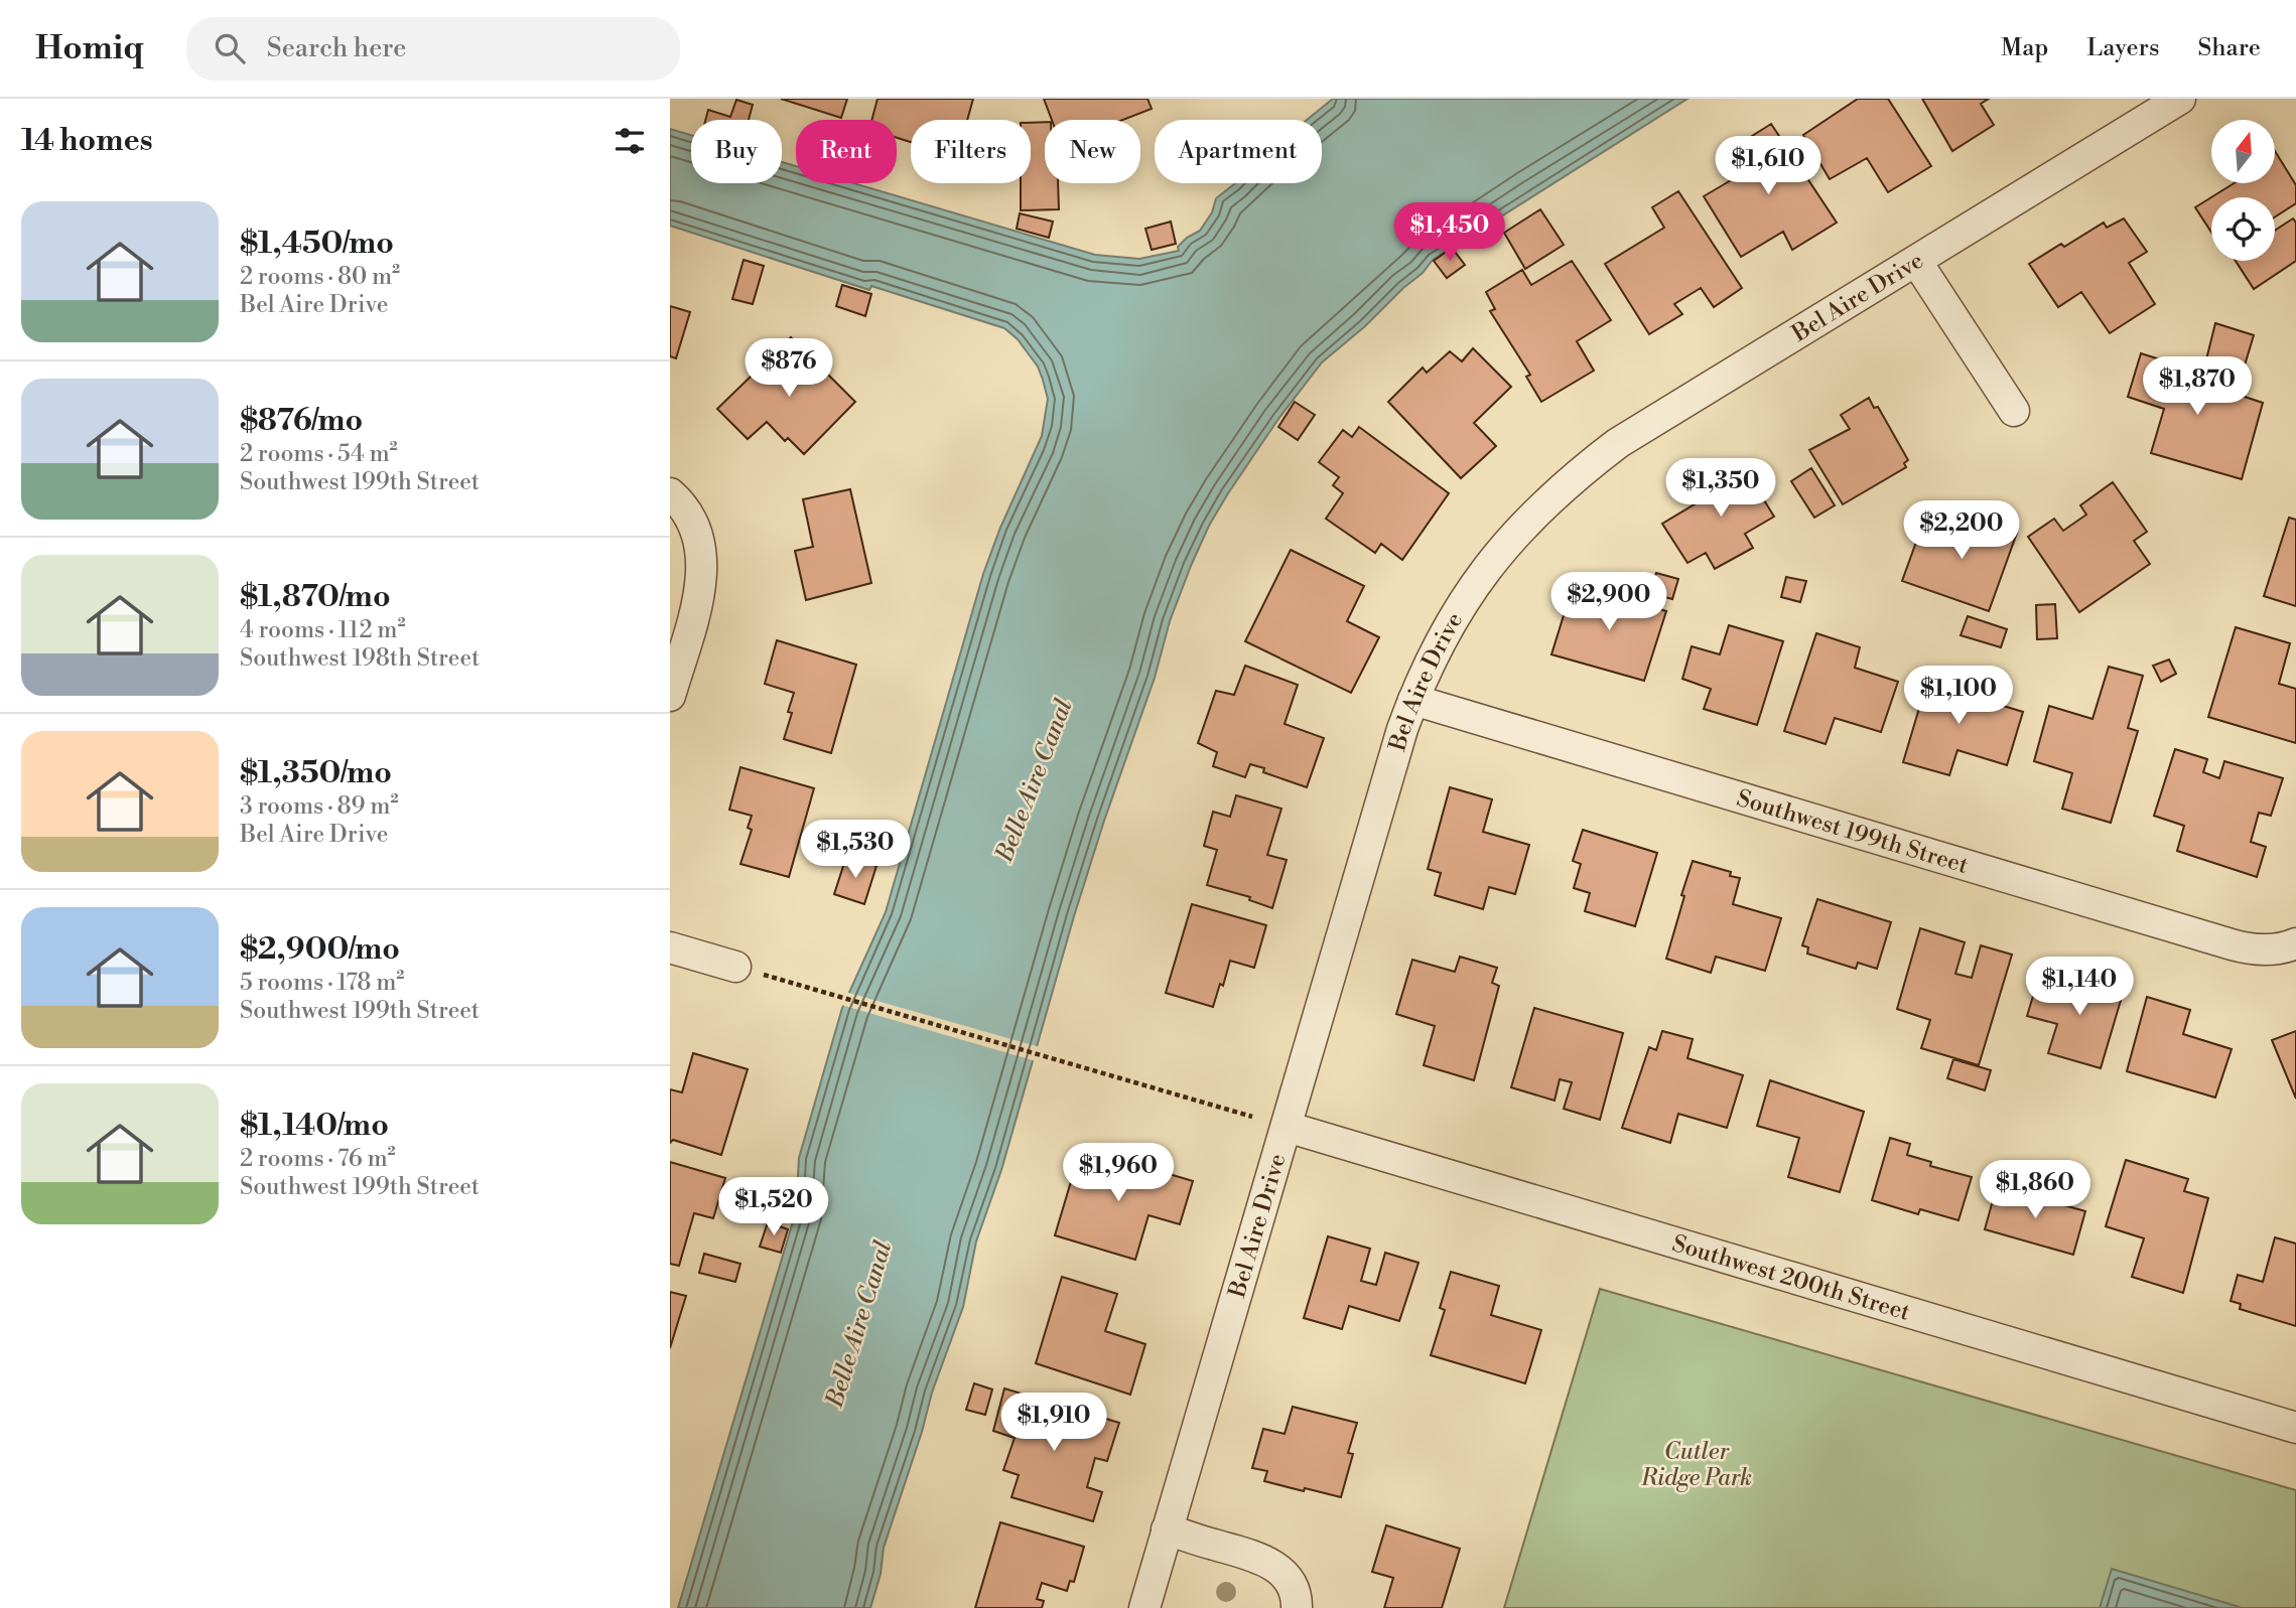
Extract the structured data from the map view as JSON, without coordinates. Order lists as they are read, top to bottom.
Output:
{
  "streets": {
    "street": ["Bel Aire Drive", "Southwest 199th Street", "Southwest 200th Street"]
  },
  "crossings": [
    ["Bel Aire Drive", "Southwest 199th Street"],
    ["Bel Aire Drive", "Southwest 200th Street"]
  ],
  "water": ["Belle Aire Canal"],
  "parks": ["Cutler Ridge Park"],
  "north": "top",
  "page": {
    "header": "Homiq",
    "search": "Search here",
    "nav": ["Map", "Layers", "Share"],
    "heading": "14 homes",
    "chip": [
      "Buy",
      "Rent",
      "Filters",
      "New",
      "Apartment"
    ],
    "price": [
      "$1,610",
      "$1,450",
      "$876",
      "$1,870",
      "$1,350",
      "$2,200",
      "$2,900",
      "$1,100",
      "$1,530",
      "$1,140",
      "$1,960",
      "$1,860",
      "$1,520",
      "$1,910"
    ],
    "list": [
      {
        "name": "$1,450/mo",
        "note": "2 rooms · 80 m² · Bel Aire Drive"
      },
      {
        "name": "$876/mo",
        "note": "2 rooms · 54 m² · Southwest 199th Street"
      },
      {
        "name": "$1,870/mo",
        "note": "4 rooms · 112 m² · Southwest 198th Street"
      },
      {
        "name": "$1,350/mo",
        "note": "3 rooms · 89 m² · Bel Aire Drive"
      },
      {
        "name": "$2,900/mo",
        "note": "5 rooms · 178 m² · Southwest 199th Street"
      },
      {
        "name": "$1,140/mo",
        "note": "2 rooms · 76 m² · Southwest 199th Street"
      }
    ]
  }
}
